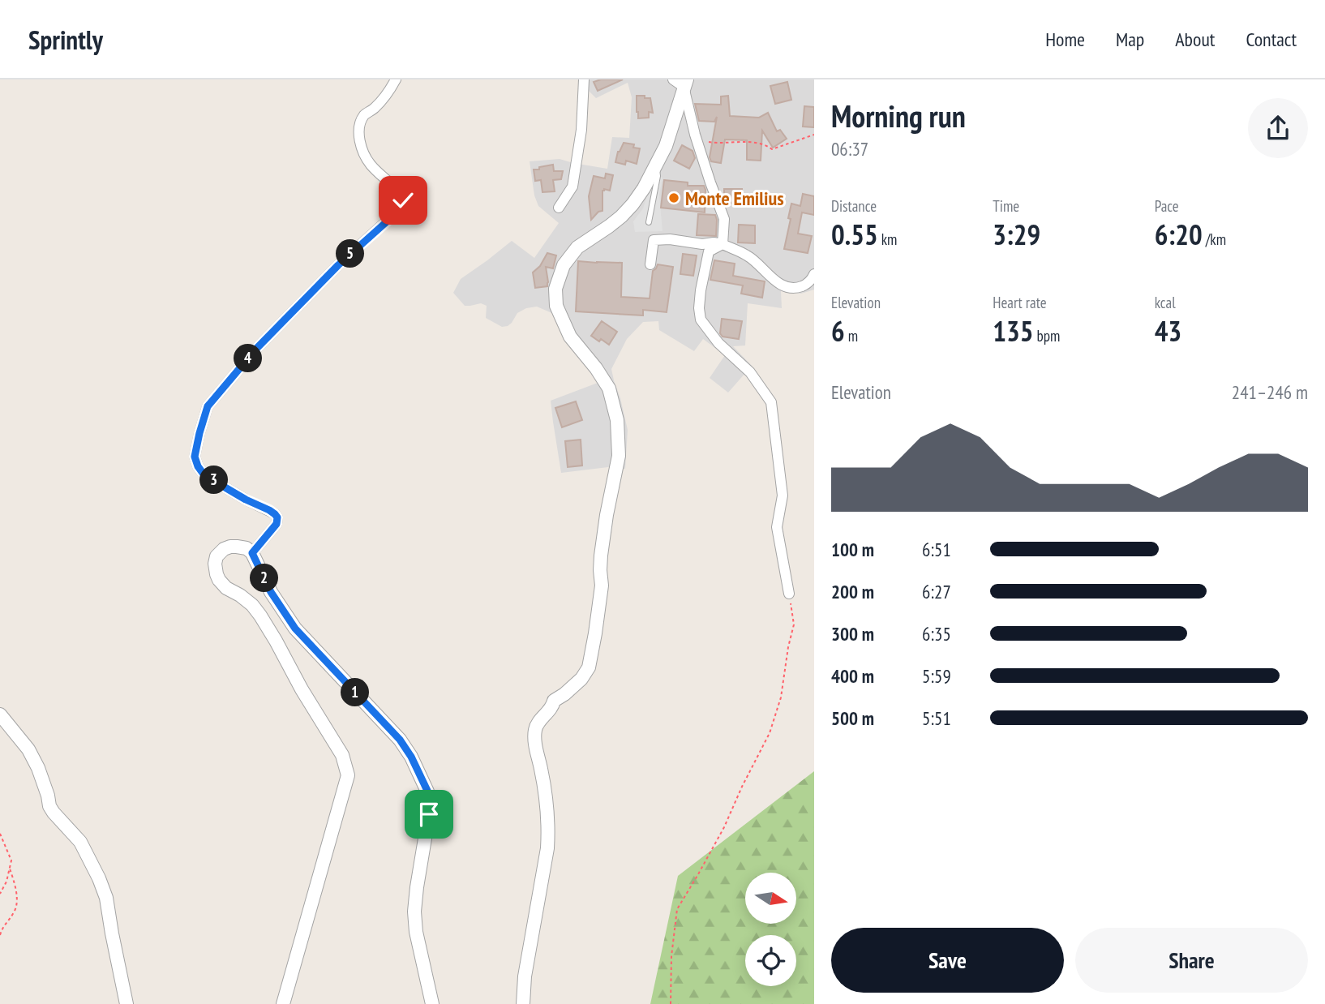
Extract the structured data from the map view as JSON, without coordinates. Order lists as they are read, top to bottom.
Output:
{
  "places": ["Monte Emilius"],
  "north": "right",
  "page": {
    "header": "Sprintly",
    "nav": [
      "Home",
      "Map",
      "About",
      "Contact"
    ],
    "heading": ["Morning run", "06:37"],
    "stats": [
      ["Distance", "0.55 km"],
      ["Time", "3:29"],
      ["Pace", "6:20 /km"],
      ["Elevation", "6 m"],
      ["Heart rate", "135 bpm"],
      ["kcal", "43"]
    ],
    "pins": [
      "5",
      "4",
      "3",
      "2",
      "1"
    ],
    "chart": ["Elevation", "241–246 m"],
    "list": [
      {
        "name": "100 m",
        "note": "6:51"
      },
      {
        "name": "200 m",
        "note": "6:27"
      },
      {
        "name": "300 m",
        "note": "6:35"
      },
      {
        "name": "400 m",
        "note": "5:59"
      },
      {
        "name": "500 m",
        "note": "5:51"
      }
    ],
    "buttons": ["Save", "Share"]
  }
}
